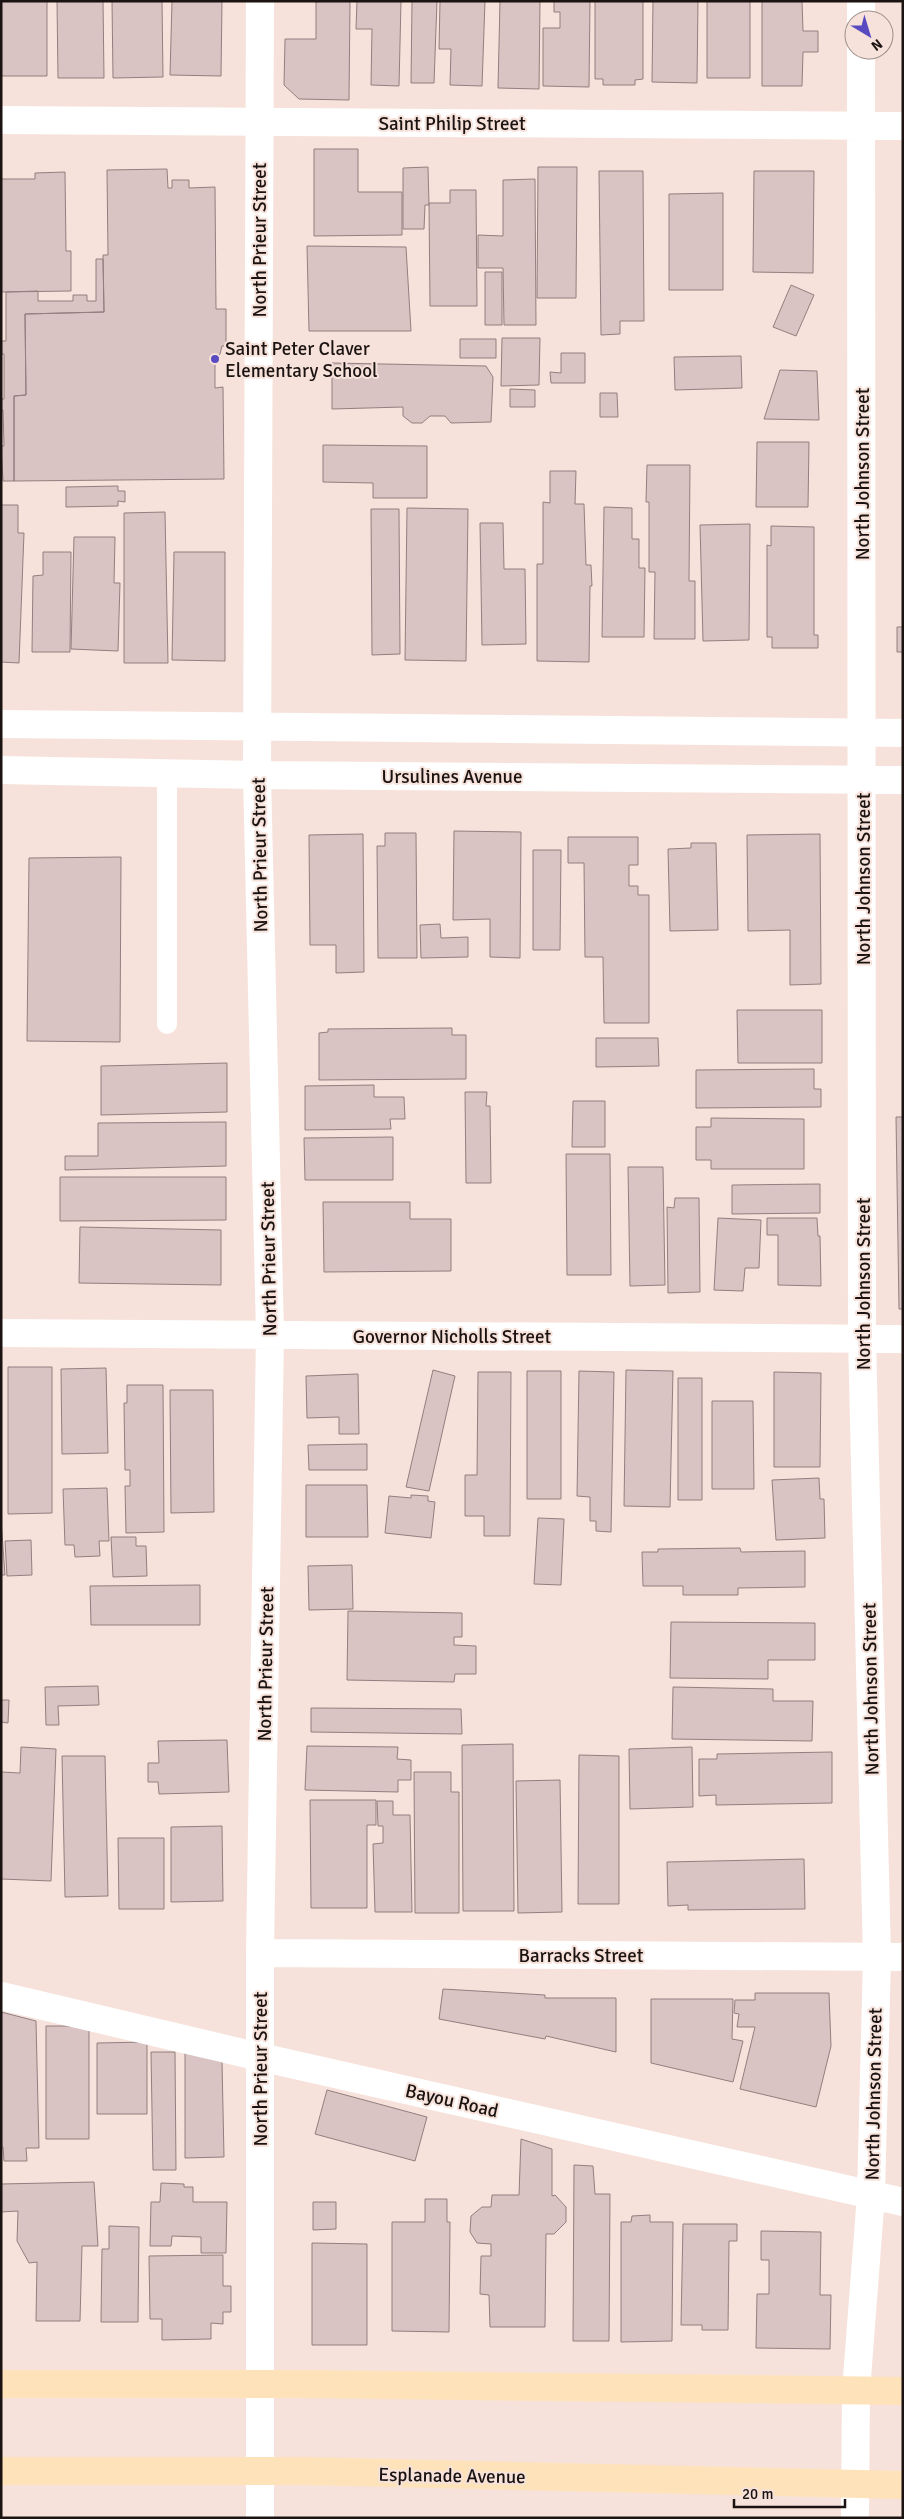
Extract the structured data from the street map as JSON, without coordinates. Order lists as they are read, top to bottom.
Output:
{
  "streets": {
    "street": [
      "Saint Philip Street",
      "North Prieur Street",
      "North Johnson Street",
      "Ursulines Avenue",
      "Governor Nicholls Street",
      "Barracks Street",
      "Bayou Road",
      "Esplanade Avenue"
    ]
  },
  "crossings": [
    ["Saint Philip Street", "North Prieur Street"],
    ["Saint Philip Street", "North Johnson Street"],
    ["North Prieur Street", "Ursulines Avenue"],
    ["North Prieur Street", "Governor Nicholls Street"],
    ["North Prieur Street", "Barracks Street"],
    ["North Prieur Street", "Bayou Road"],
    ["North Prieur Street", "Esplanade Avenue"],
    ["North Johnson Street", "Ursulines Avenue"],
    ["North Johnson Street", "Governor Nicholls Street"],
    ["North Johnson Street", "Barracks Street"],
    ["North Johnson Street", "Bayou Road"],
    ["North Johnson Street", "Esplanade Avenue"]
  ],
  "places": ["Saint Peter Claver Elementary School"],
  "scale_bar": "20 m",
  "north": "bottom right"
}
